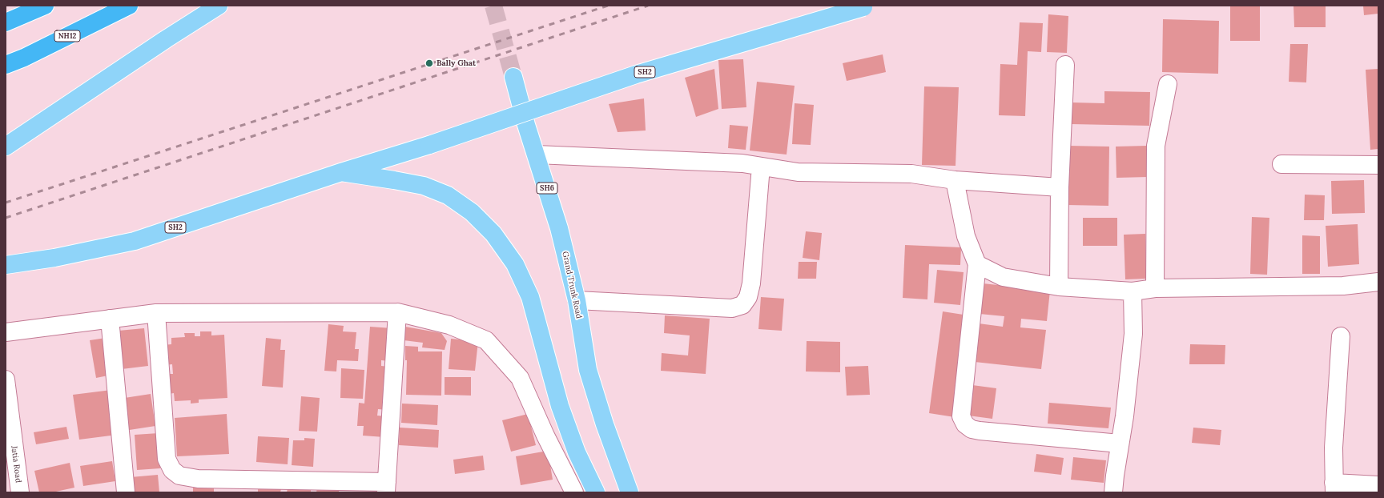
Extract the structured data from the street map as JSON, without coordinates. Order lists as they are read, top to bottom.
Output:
{
  "streets": {
    "highway": ["NH12"],
    "main road": ["SH2", "SH6", "Grand Trunk Road"],
    "street": ["Jatia Road"]
  },
  "places": ["Bally Ghat"]
}
